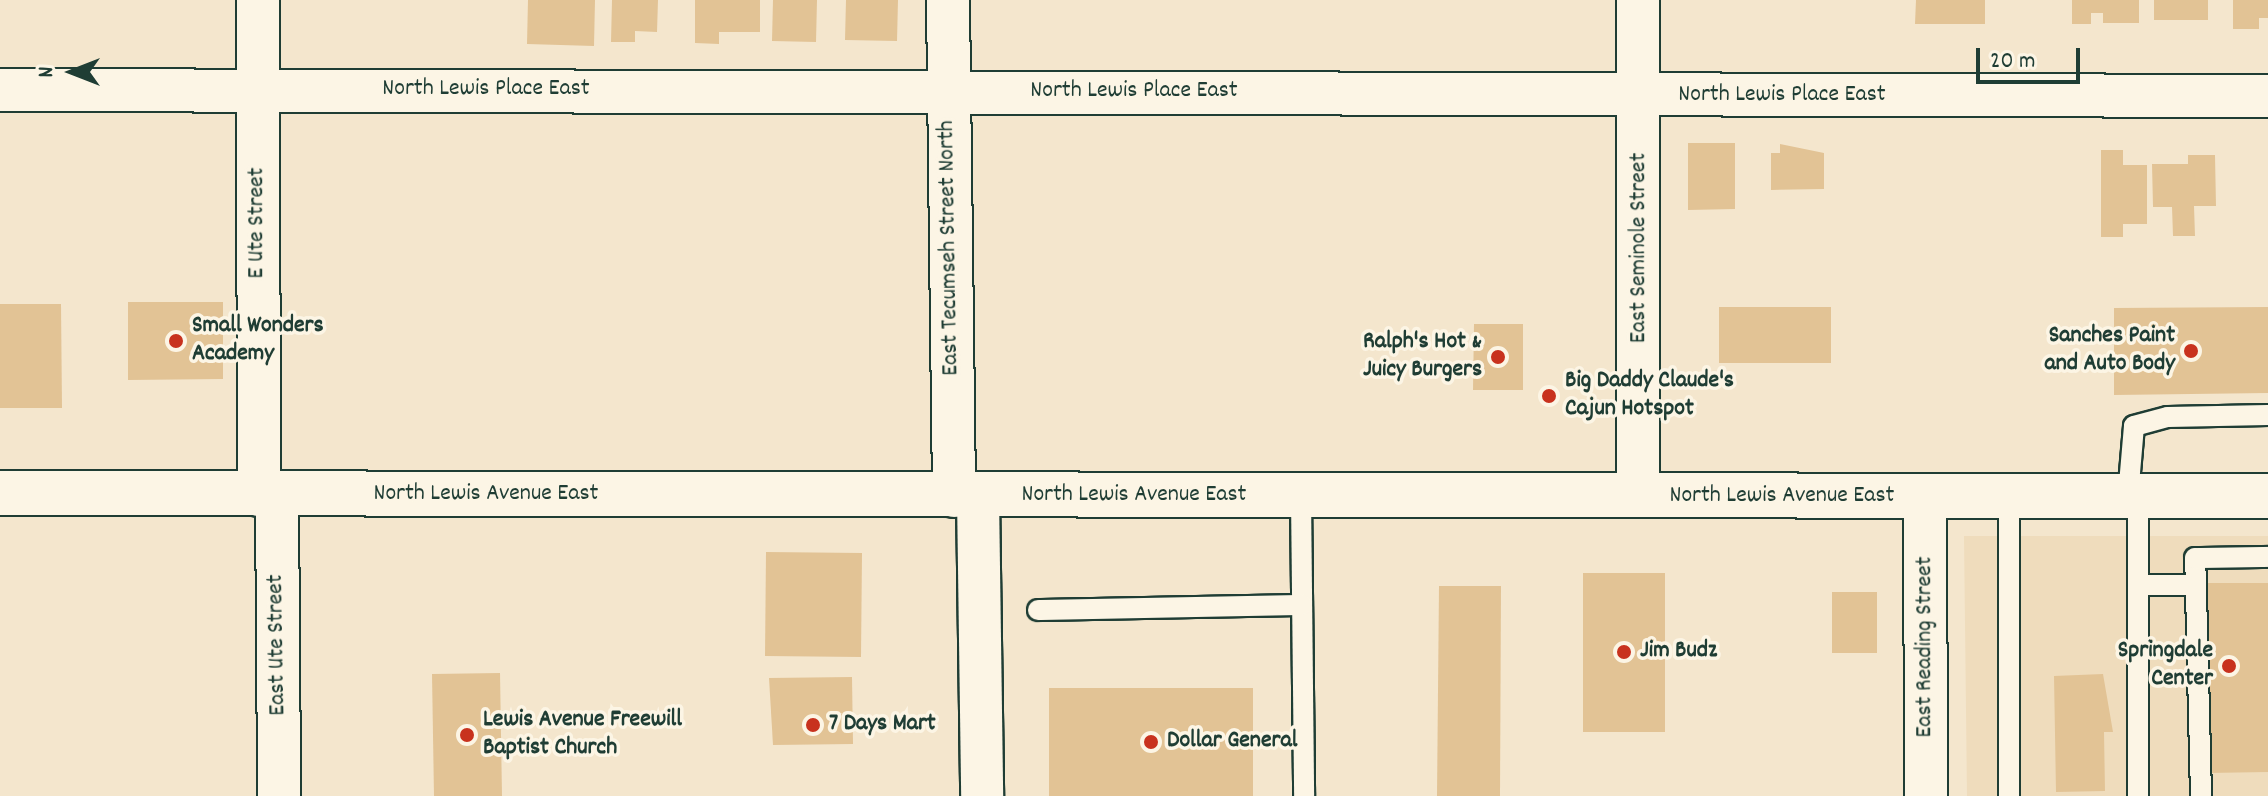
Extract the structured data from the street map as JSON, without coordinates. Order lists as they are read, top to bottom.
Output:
{
  "streets": {
    "main road": ["North Lewis Avenue East"],
    "street": [
      "North Lewis Place East",
      "E Ute Street",
      "East Tecumseh Street North",
      "East Seminole Street",
      "East Ute Street",
      "East Reading Street"
    ]
  },
  "crossings": [
    ["North Lewis Place East", "E Ute Street"],
    ["North Lewis Place East", "East Tecumseh Street North"],
    ["North Lewis Place East", "East Seminole Street"],
    ["E Ute Street", "North Lewis Avenue East"],
    ["E Ute Street", "East Ute Street"],
    ["East Tecumseh Street North", "North Lewis Avenue East"],
    ["East Seminole Street", "North Lewis Avenue East"],
    ["North Lewis Avenue East", "East Ute Street"],
    ["North Lewis Avenue East", "East Reading Street"]
  ],
  "places": [
    "Small Wonders Academy",
    "Sanches Paint and Auto Body",
    "Ralph's Hot & Juicy Burgers",
    "Big Daddy Claude's Cajun Hotspot",
    "Jim Budz",
    "Springdale Center",
    "7 Days Mart",
    "Lewis Avenue Freewill Baptist Church",
    "Dollar General"
  ],
  "scale_bar": "20 m",
  "north": "left"
}
